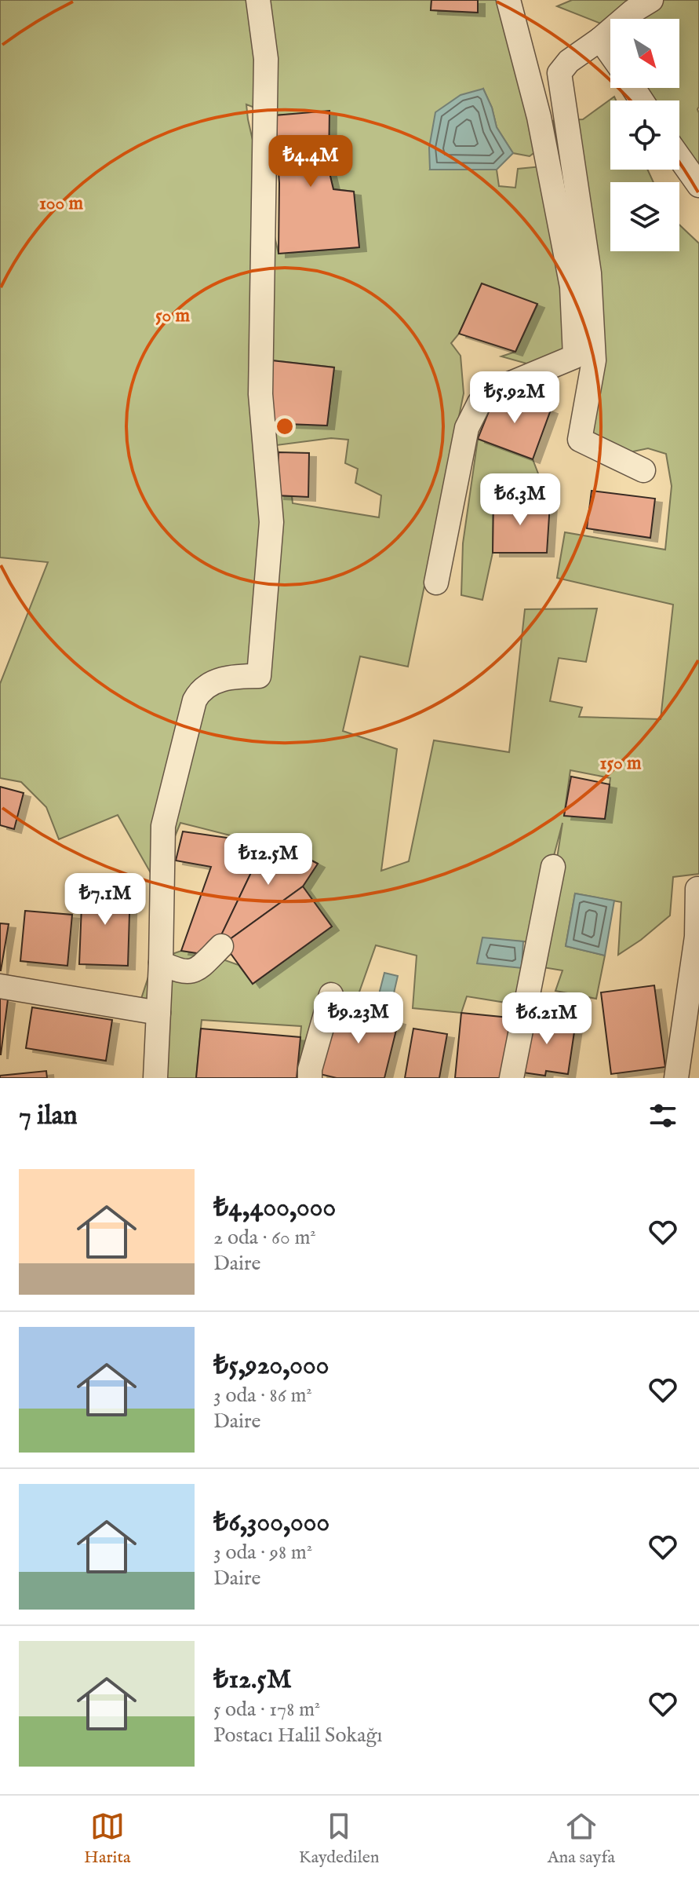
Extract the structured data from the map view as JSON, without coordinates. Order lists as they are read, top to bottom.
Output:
{
  "north": "bottom right",
  "page": {
    "price": [
      "₺4.4M",
      "₺5.92M",
      "₺6.3M",
      "₺12.5M",
      "₺7.1M",
      "₺9.23M",
      "₺6.21M"
    ],
    "heading": "7 ilan",
    "list": [
      {
        "name": "₺4,400,000",
        "note": "2 oda · 60 m² · Daire"
      },
      {
        "name": "₺5,920,000",
        "note": "3 oda · 86 m² · Daire"
      },
      {
        "name": "₺6,300,000",
        "note": "3 oda · 98 m² · Daire"
      },
      {
        "name": "₺12.5M",
        "note": "5 oda · 178 m² · Postacı Halil Sokağı"
      }
    ],
    "tabs": ["Harita", "Kaydedilen", "Ana sayfa"]
  },
  "rings": ["100 m", "50 m", "150 m"]
}
